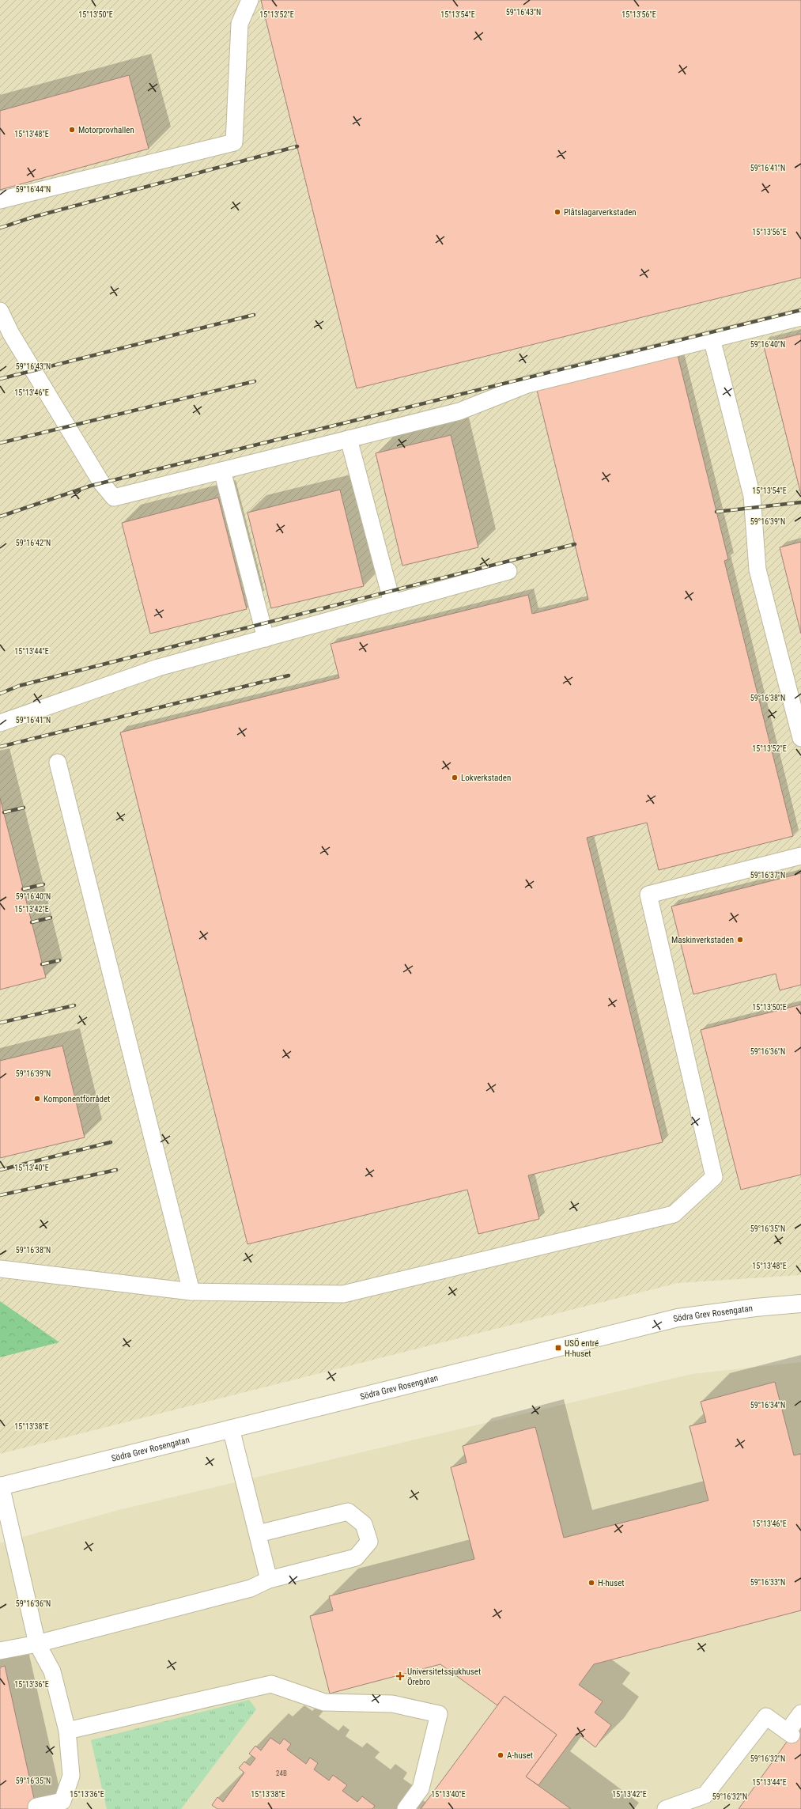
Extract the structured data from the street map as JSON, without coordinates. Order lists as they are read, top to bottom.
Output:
{
  "streets": {
    "street": ["Södra Grev Rosengatan"]
  },
  "places": {
    "other": [
      "Motorprovhallen",
      "Plåtslagarverkstaden",
      "Lokverkstaden",
      "Maskinverkstaden",
      "Komponentförrådet",
      "H-huset",
      "A-huset"
    ],
    "transit": ["USÖ entré H-huset"],
    "health": ["Universitetssjukhuset Örebro"]
  },
  "house_numbers": ["24B"],
  "coordinates": [
    "59°16'43\"N",
    "15°13'52\"E",
    "15°13'56\"E",
    "15°13'50\"E",
    "15°13'54\"E",
    "15°13'48\"E",
    "59°16'41\"N",
    "59°16'44\"N",
    "59°16'40\"N",
    "15°13'46\"E",
    "59°16'39\"N",
    "59°16'42\"N",
    "15°13'44\"E",
    "59°16'38\"N",
    "59°16'37\"N",
    "15°13'42\"E",
    "59°16'36\"N",
    "15°13'40\"E",
    "59°16'35\"N",
    "59°16'34\"N",
    "15°13'38\"E",
    "59°16'33\"N",
    "15°13'36\"E",
    "59°16'32\"N"
  ]
}
